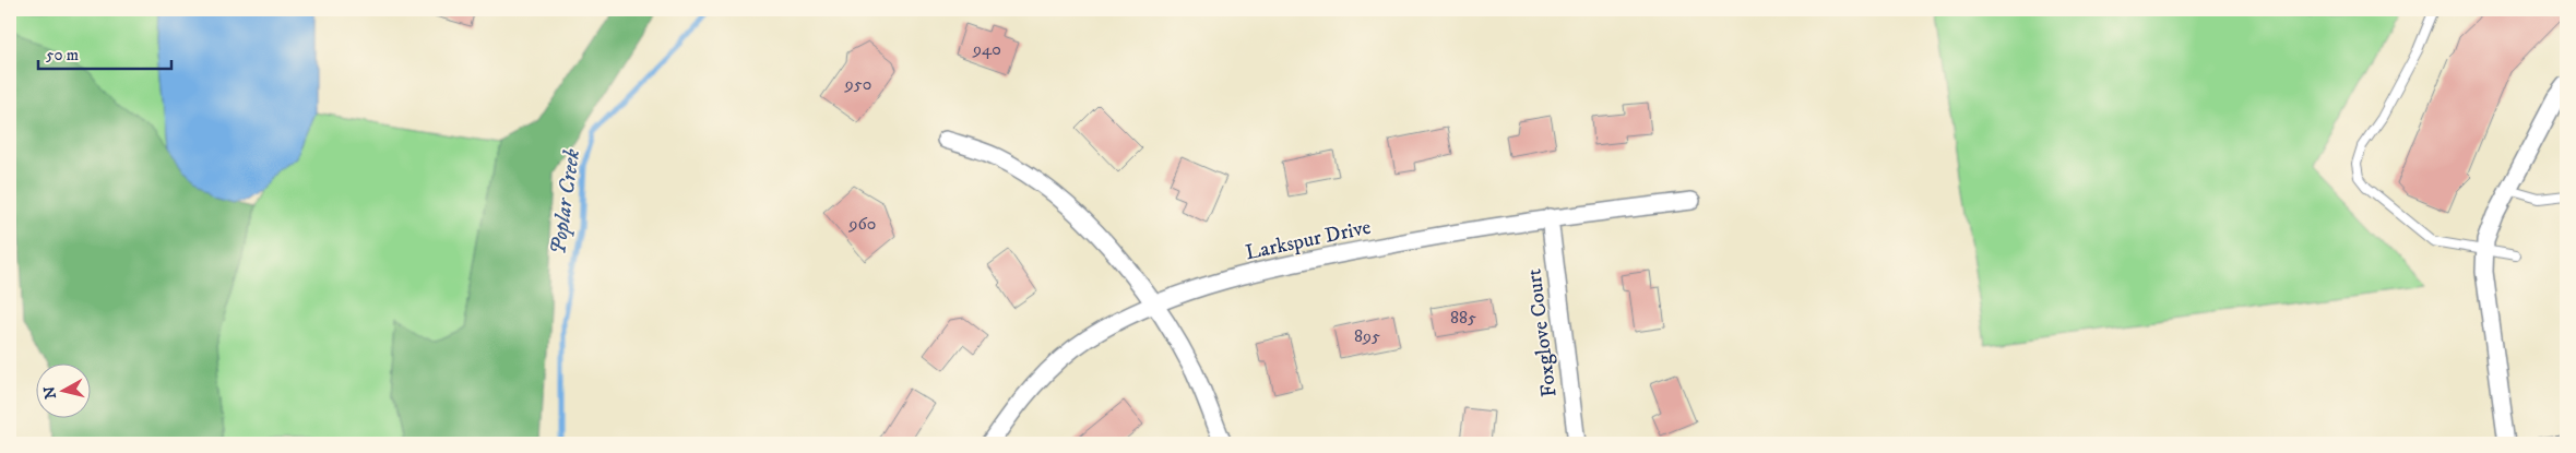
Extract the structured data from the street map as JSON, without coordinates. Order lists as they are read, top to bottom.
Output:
{
  "streets": {
    "street": ["Larkspur Drive", "Foxglove Court"]
  },
  "crossings": [
    ["Larkspur Drive", "Foxglove Court"]
  ],
  "water": ["Poplar Creek"],
  "house_numbers": [
    "940",
    "950",
    "960",
    "885",
    "895"
  ],
  "scale_bar": "50 m",
  "north": "left"
}
